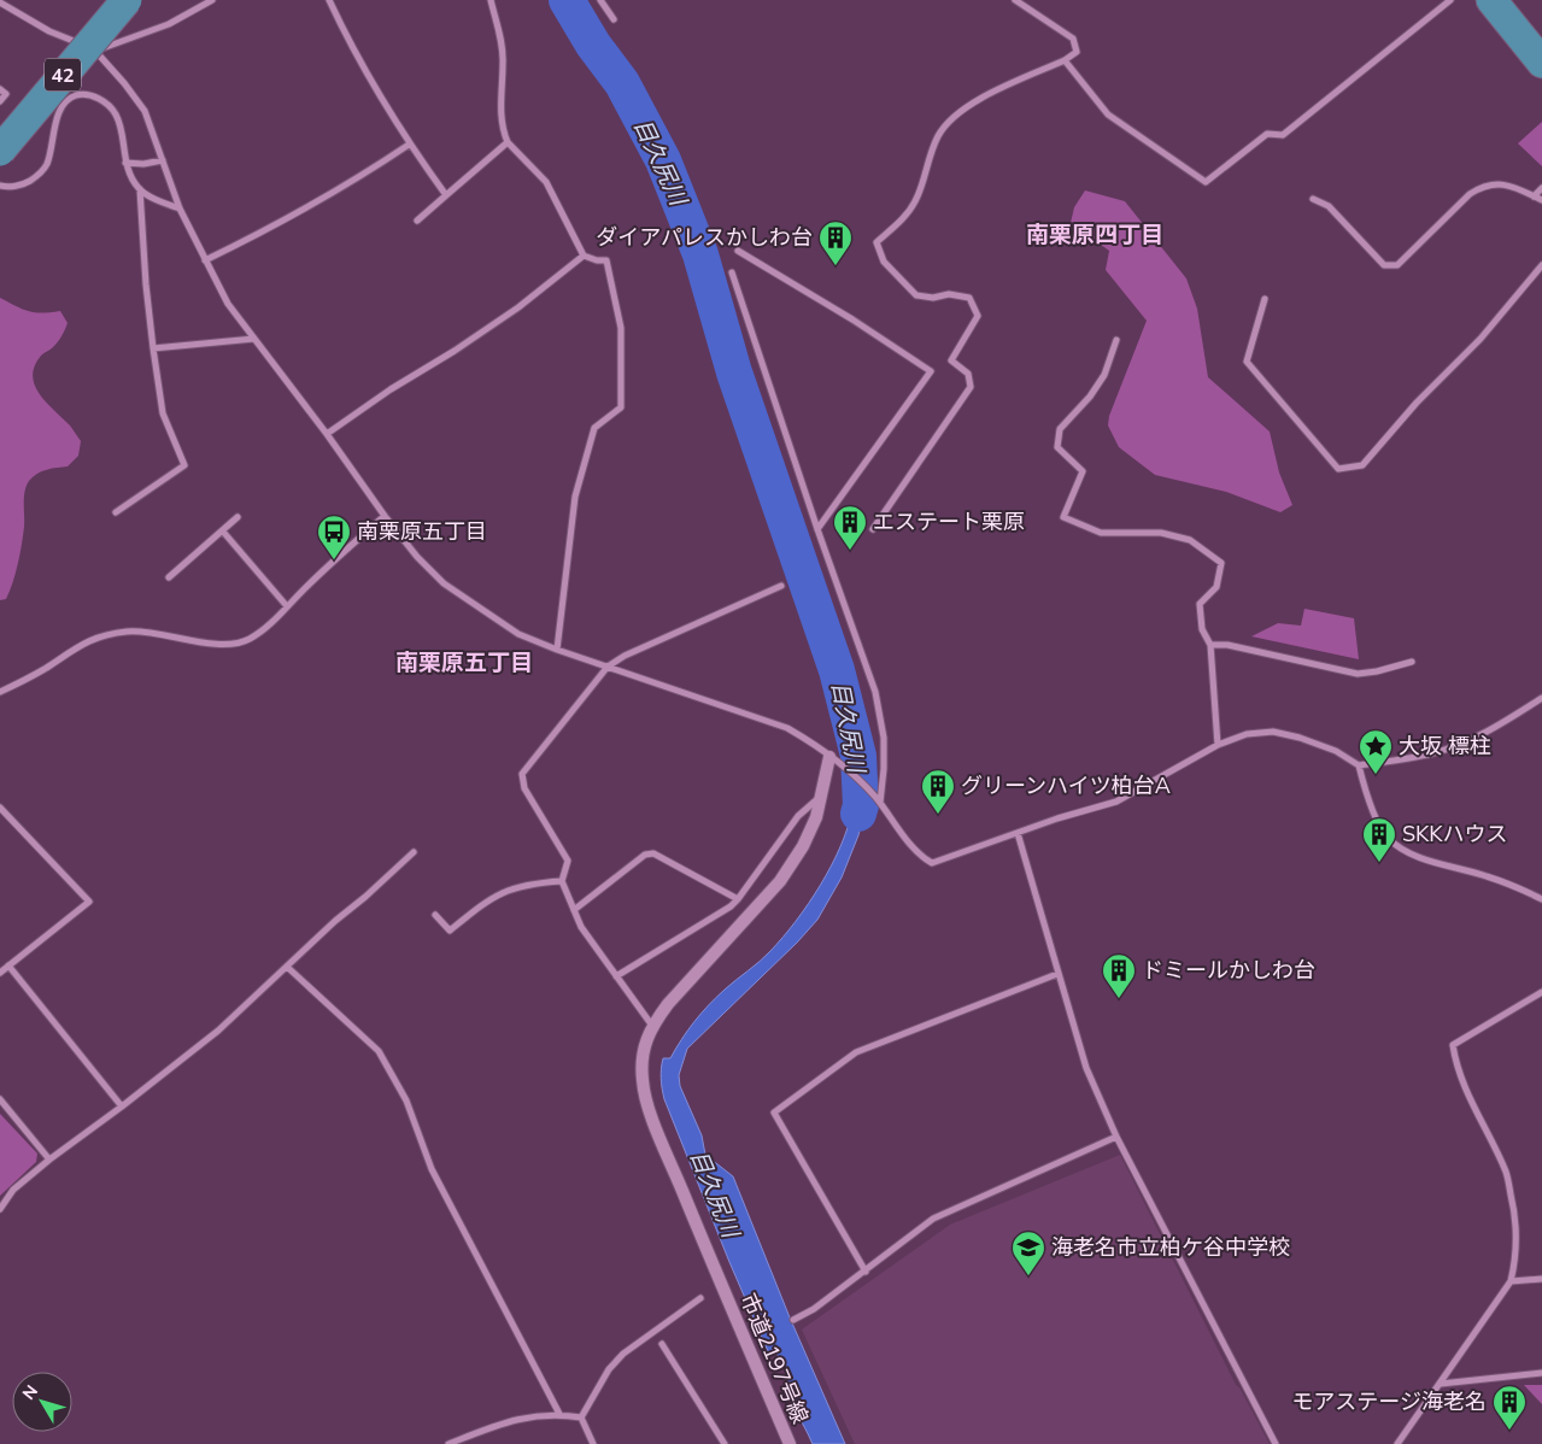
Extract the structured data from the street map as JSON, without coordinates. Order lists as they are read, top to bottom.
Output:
{
  "streets": {
    "main road": ["42"],
    "street": ["市道2197号線"]
  },
  "districts": ["南栗原四丁目", "南栗原五丁目"],
  "water": ["目久尻川"],
  "places": {
    "building": [
      "ダイアパレスかしわ台",
      "エステート栗原",
      "グリーンハイツ柏台A",
      "SKKハウス",
      "ドミールかしわ台",
      "モアステージ海老名"
    ],
    "bus stop": ["南栗原五丁目"],
    "place": ["大坂 標柱"],
    "school or university": ["海老名市立柏ケ谷中学校"]
  },
  "north": "top left"
}
